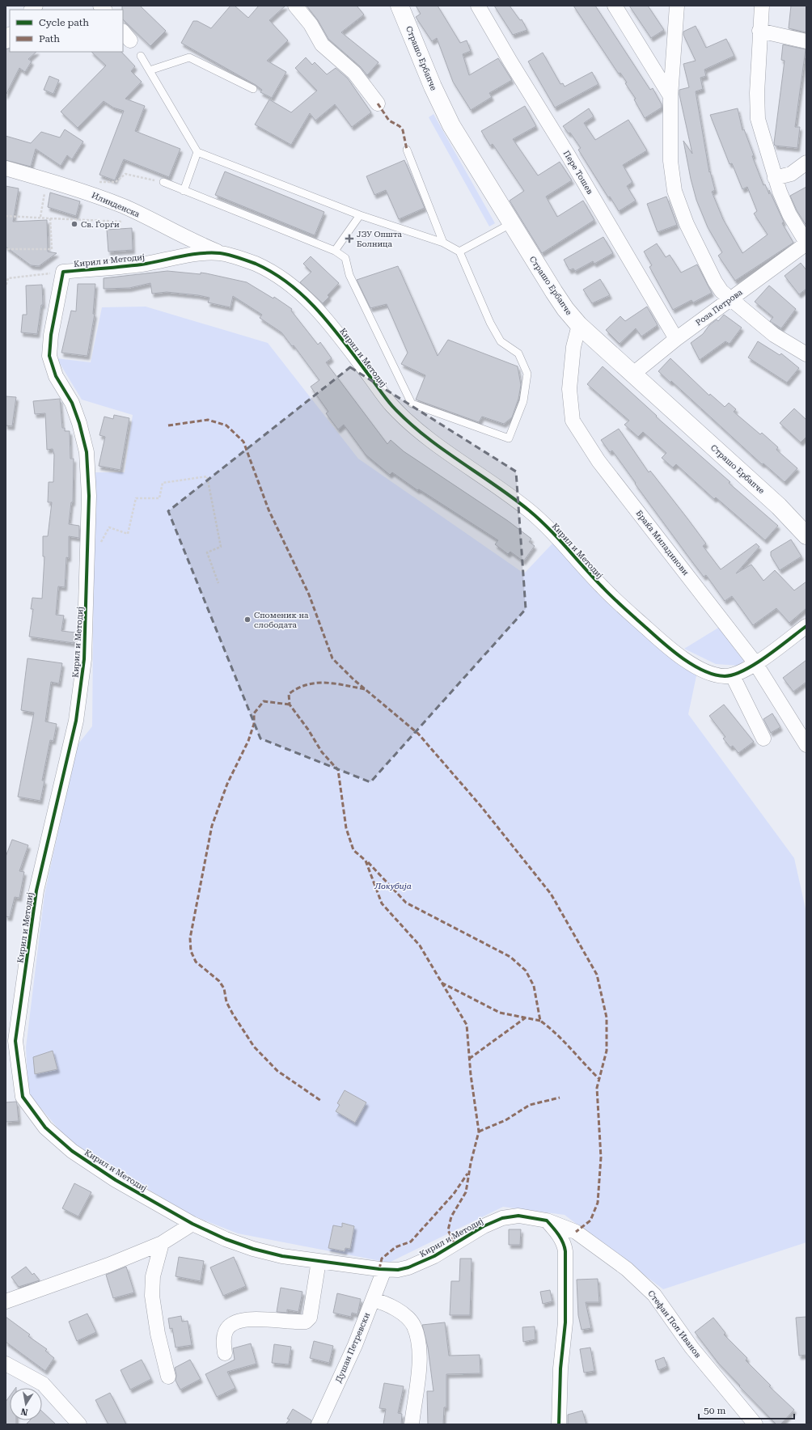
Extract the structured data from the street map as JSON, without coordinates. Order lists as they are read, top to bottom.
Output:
{
  "streets": {
    "main road": ["Страшо Ербапче"],
    "street": [
      "Пере Тошев",
      "Илинденска",
      "Кирил и Методиј",
      "Роза Петрова",
      "Браќа Миладинови",
      "Стефан Поп Иванов",
      "Душан Петревски"
    ]
  },
  "crossings": [
    ["Страшо Ербапче", "Роза Петрова"],
    ["Страшо Ербапче", "Браќа Миладинови"],
    ["Пере Тошев", "Роза Петрова"],
    ["Илинденска", "Кирил и Методиј"],
    ["Кирил и Методиј", "Стефан Поп Иванов"],
    ["Кирил и Методиј", "Душан Петревски"]
  ],
  "parks": ["Локубија"],
  "places": {
    "other": ["Св. Ѓорѓи", "Споменик на слободата"],
    "health": ["ЈЗУ Општа Болница"]
  },
  "legend": ["Cycle path", "Path"],
  "scale_bar": "50 m",
  "north": "bottom"
}
